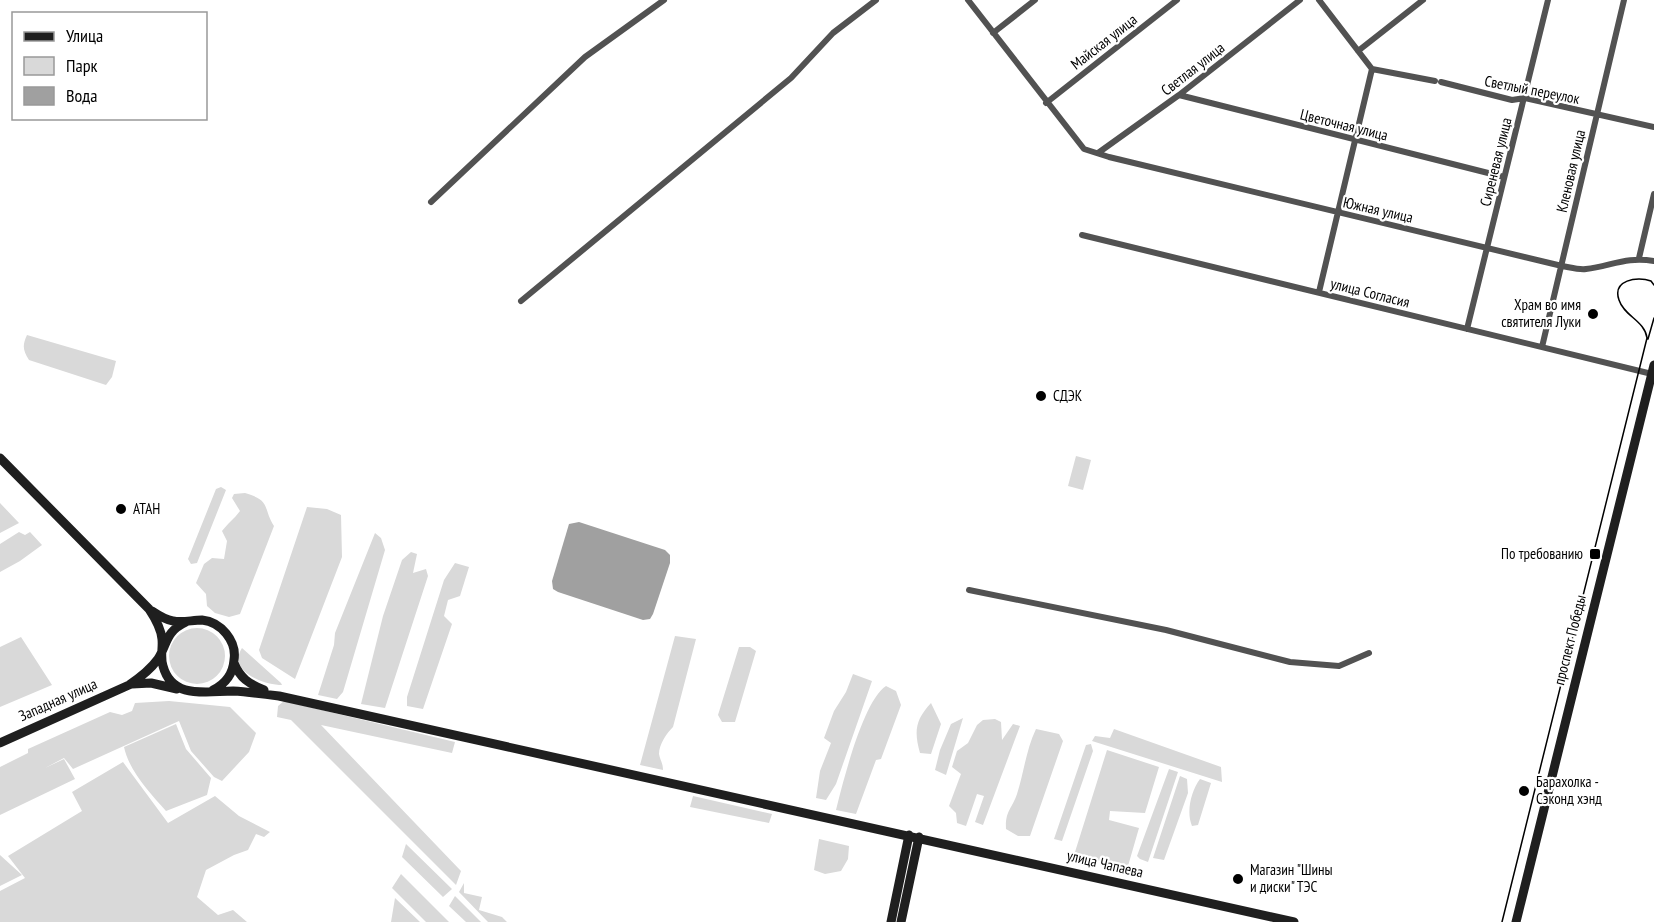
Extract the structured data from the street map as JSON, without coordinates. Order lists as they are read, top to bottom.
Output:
{
  "streets": {
    "main road": ["проспект Победы", "Западная улица", "улица Чапаева"],
    "street": [
      "Майская улица",
      "Светлая улица",
      "Светлый переулок",
      "Цветочная улица",
      "Сиреневая улица",
      "Кленовая улица",
      "Южная улица",
      "улица Согласия"
    ]
  },
  "crossings": [
    ["Майская улица", "Южная улица"],
    ["Светлая улица", "Цветочная улица"],
    ["Светлая улица", "Южная улица"],
    ["Светлый переулок", "Сиреневая улица"],
    ["Светлый переулок", "Кленовая улица"],
    ["Цветочная улица", "Сиреневая улица"],
    ["Сиреневая улица", "Южная улица"],
    ["Сиреневая улица", "улица Согласия"],
    ["Кленовая улица", "Южная улица"],
    ["Кленовая улица", "улица Согласия"],
    ["улица Согласия", "проспект Победы"]
  ],
  "places": {
    "other": [
      "Храм во имя святителя Луки",
      "СДЭК",
      "АТАН",
      "Барахолка - Сэконд хэнд",
      "Магазин \"Шины и диски\" ТЭС"
    ],
    "transit": ["По требованию"]
  },
  "legend": ["Улица", "Парк", "Вода"]
}
